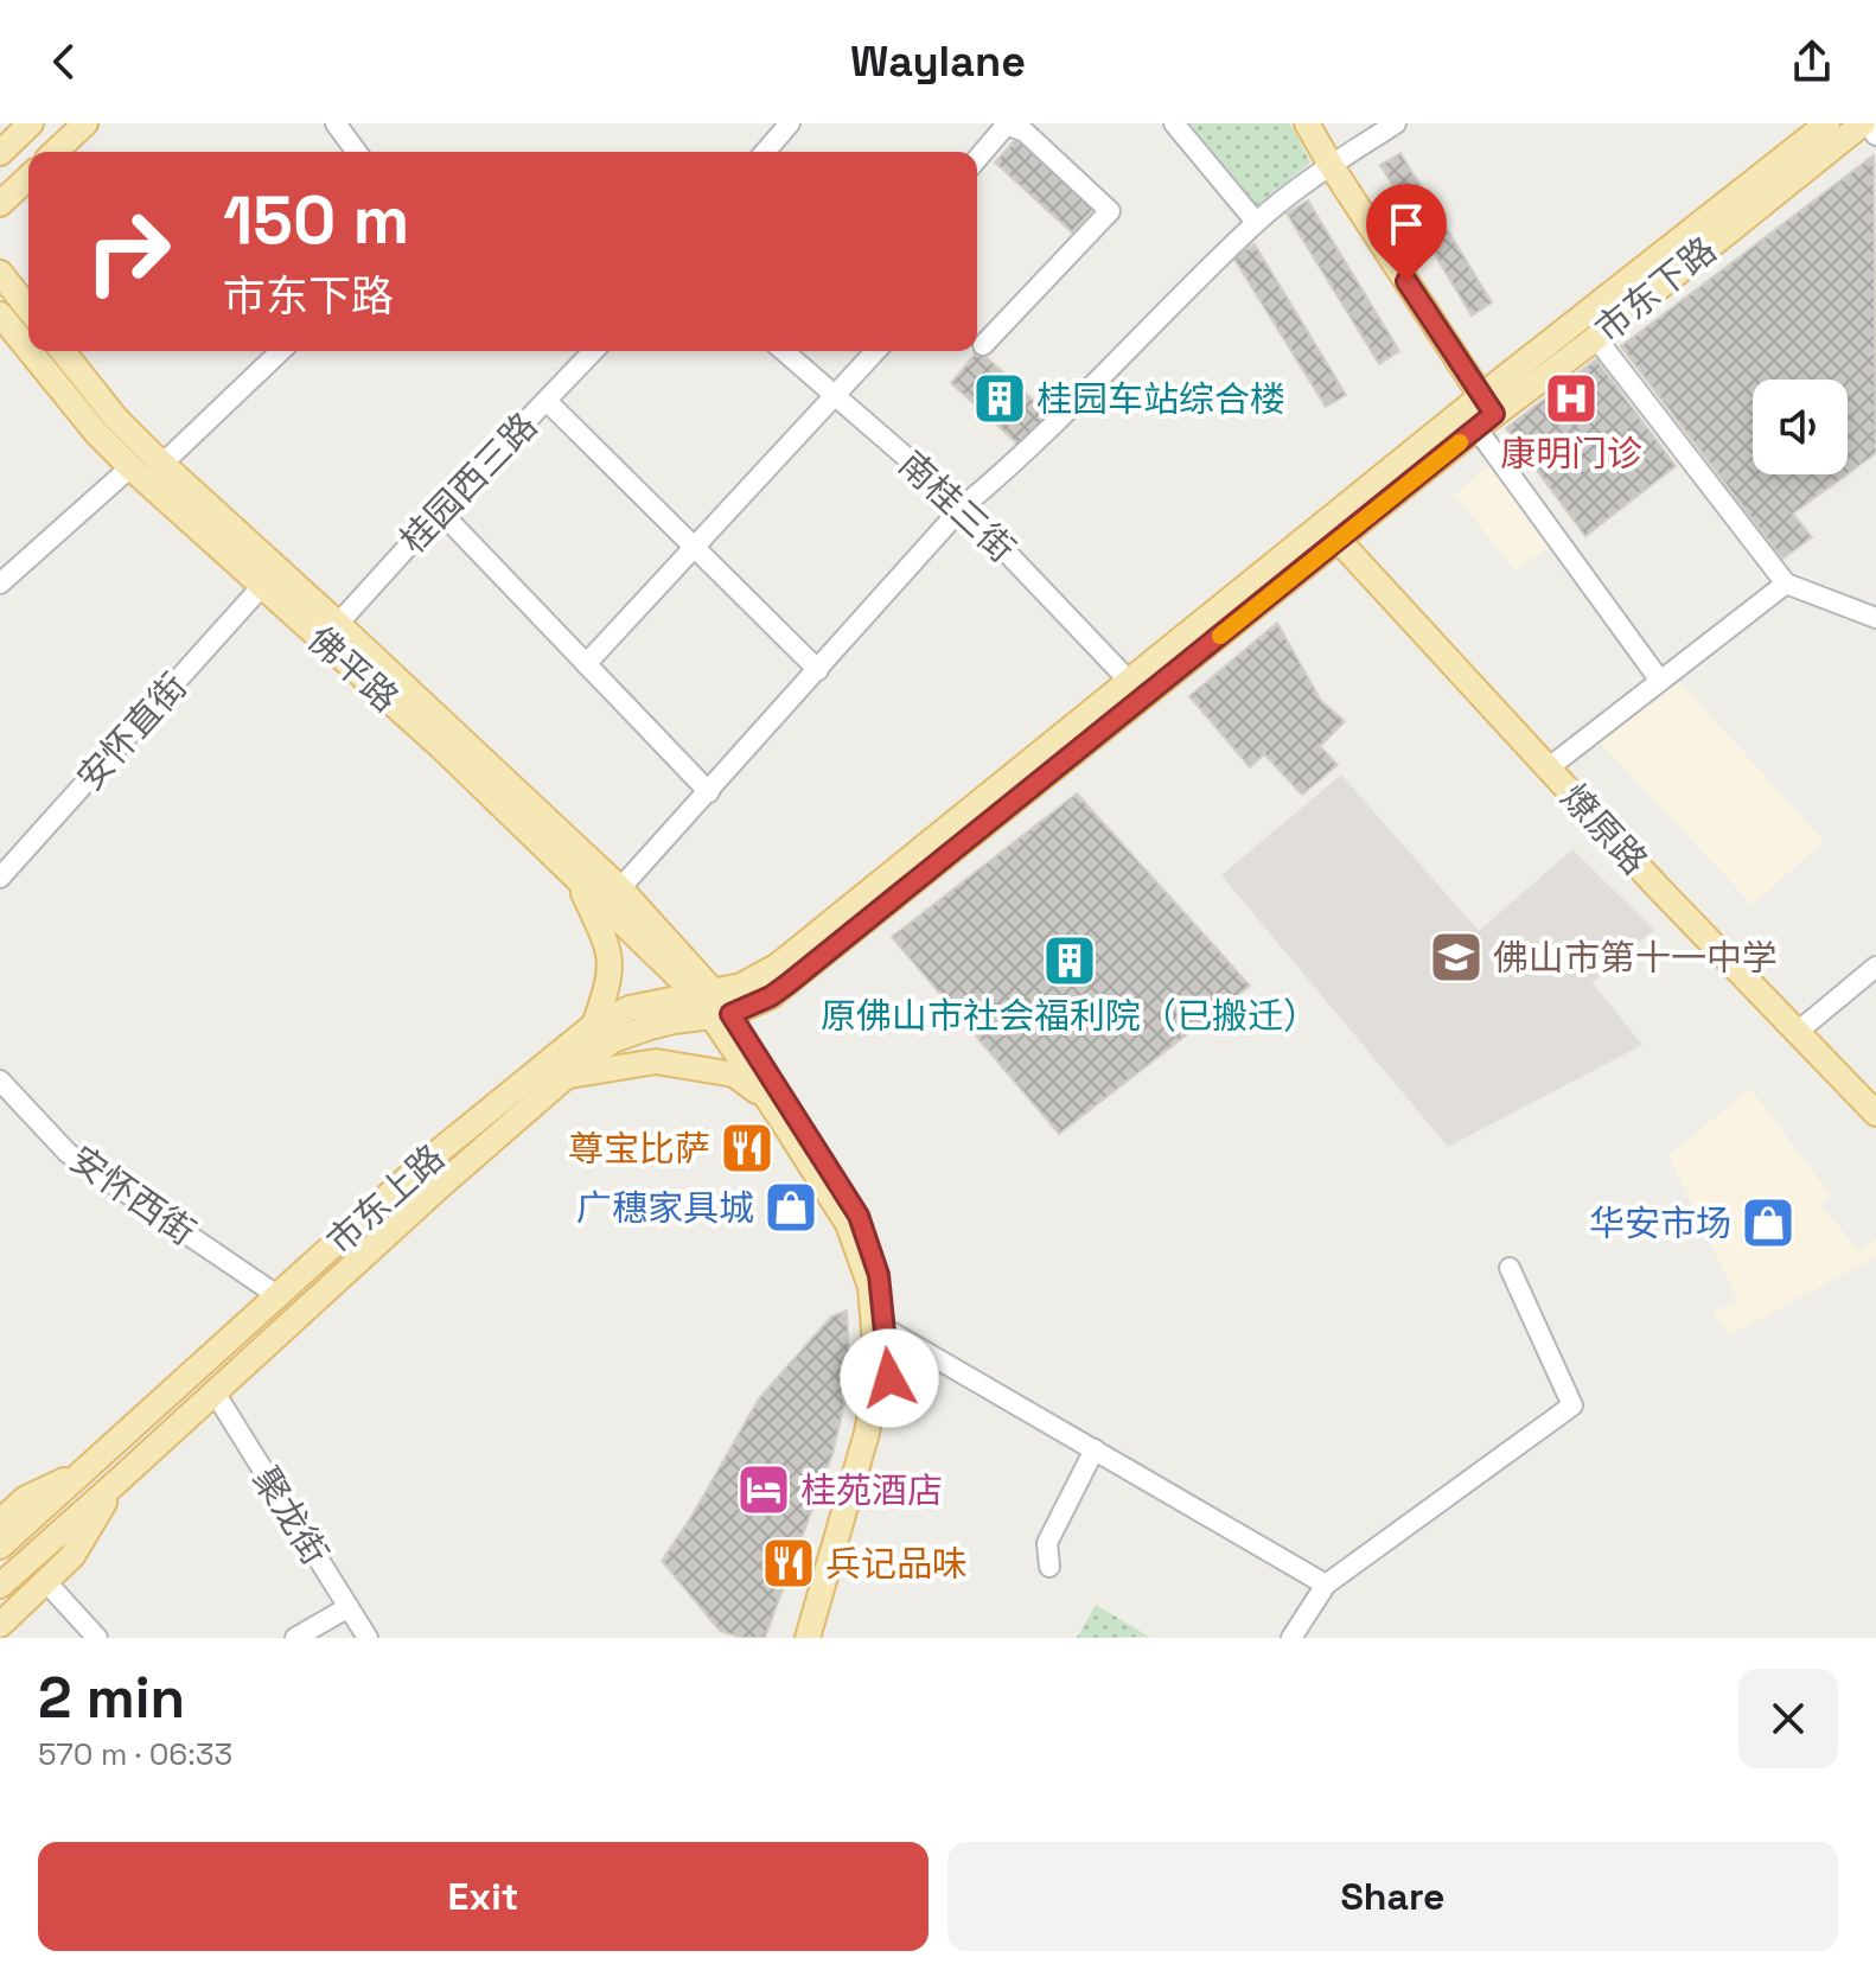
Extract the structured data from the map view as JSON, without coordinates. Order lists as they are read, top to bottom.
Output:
{
  "streets": {
    "main road": [
      "市东下路",
      "佛平路",
      "燎原路",
      "市东上路"
    ],
    "street": [
      "桂园西三路",
      "南桂三街",
      "安怀直街",
      "安怀西街",
      "聚龙街"
    ]
  },
  "crossings": [
    ["市东下路", "南桂三街"],
    ["市东下路", "佛平路"],
    ["市东下路", "燎原路"],
    ["市东下路", "市东上路"],
    ["桂园西三路", "佛平路"],
    ["佛平路", "安怀直街"],
    ["佛平路", "市东上路"],
    ["安怀西街", "市东上路"],
    ["市东上路", "聚龙街"]
  ],
  "places": {
    "building": ["桂园车站综合楼", "原佛山市社会福利院（已搬迁）"],
    "hospital": ["康明门诊"],
    "school or university": ["佛山市第十一中学"],
    "restaurant": ["尊宝比萨", "兵记品味"],
    "shop": ["广穗家具城", "华安市场"],
    "hotel": ["桂苑酒店"]
  },
  "page": {
    "header": "Waylane",
    "turn": ["150 m", "市东下路"],
    "heading": ["2 min", "570 m · 06:33"],
    "buttons": ["Exit", "Share"]
  }
}
